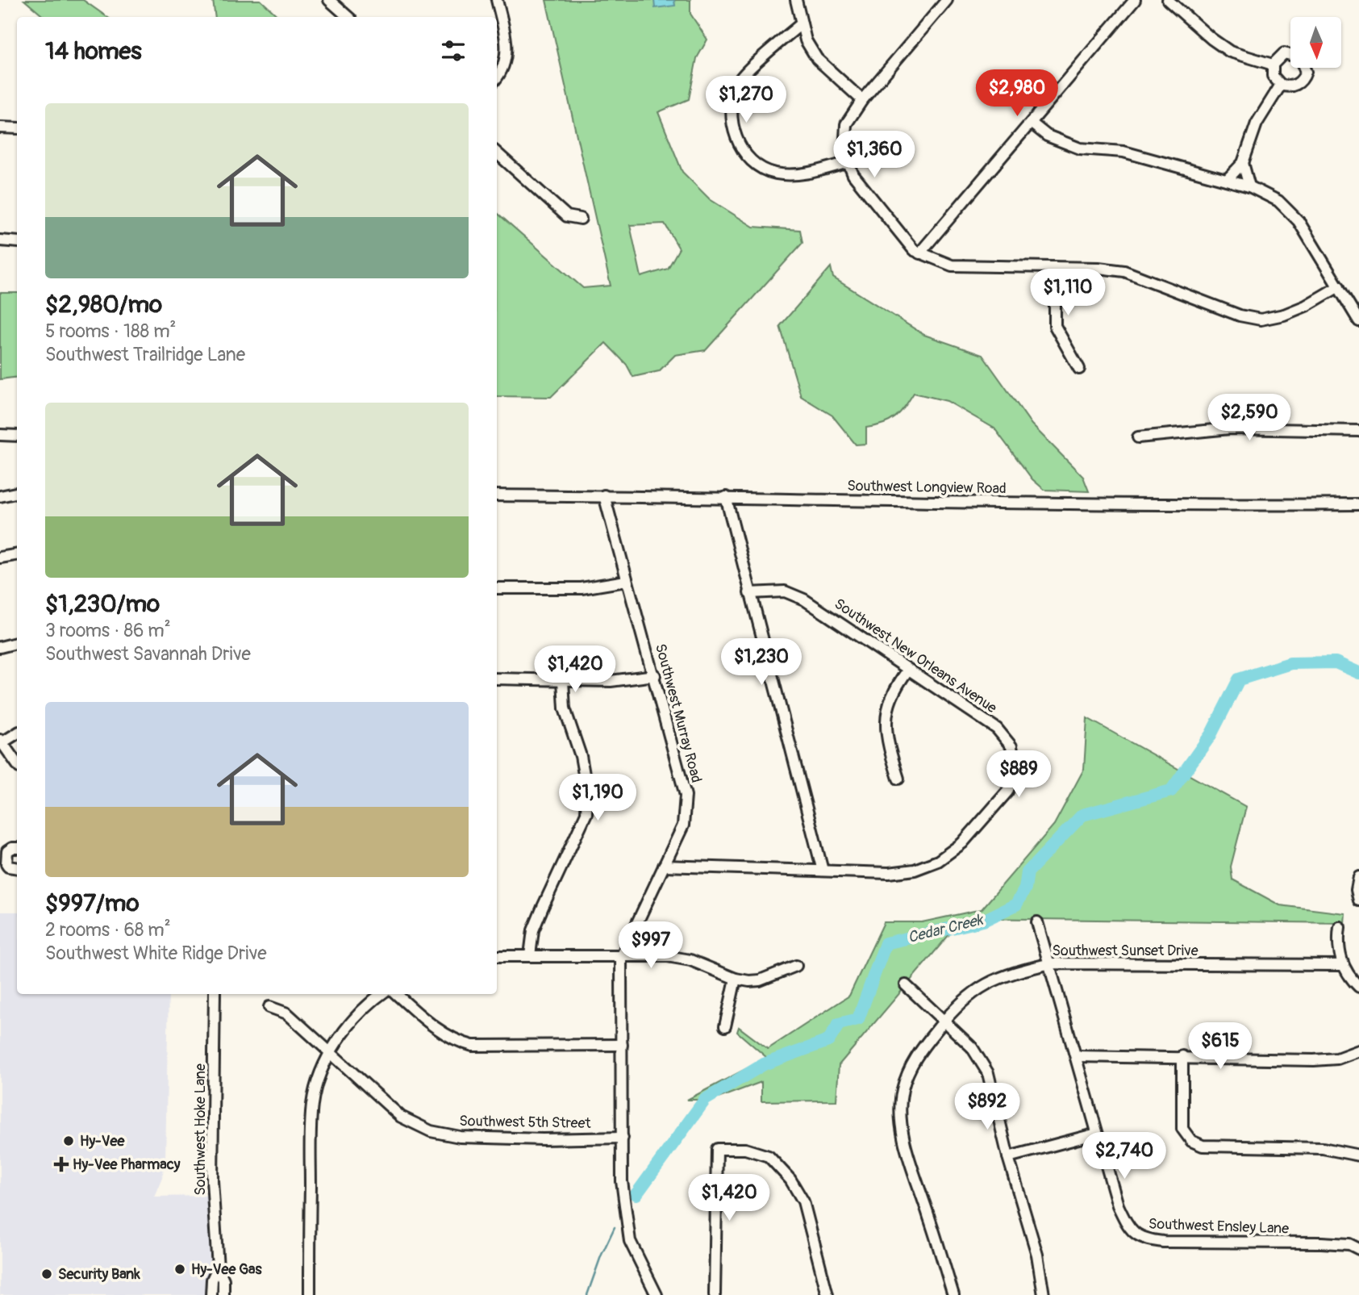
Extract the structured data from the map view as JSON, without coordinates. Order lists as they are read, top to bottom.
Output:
{
  "streets": {
    "street": [
      "Southwest Longview Road",
      "Southwest New Orleans Avenue",
      "Southwest Murray Road",
      "Southwest Sunset Drive",
      "Southwest 5th Street",
      "Southwest Hoke Lane",
      "Southwest Ensley Lane"
    ]
  },
  "crossings": [
    ["Southwest Longview Road", "Southwest Murray Road"],
    ["Southwest New Orleans Avenue", "Southwest Murray Road"],
    ["Southwest Murray Road", "Southwest 5th Street"],
    ["Southwest Sunset Drive", "Southwest Ensley Lane"]
  ],
  "water": ["Cedar Creek"],
  "places": {
    "other": ["Hy-Vee", "Hy-Vee Gas", "Security Bank"],
    "health": ["Hy-Vee Pharmacy"]
  },
  "north": "bottom",
  "page": {
    "heading": "14 homes",
    "price": [
      "$2,980",
      "$1,270",
      "$1,360",
      "$1,110",
      "$2,590",
      "$1,230",
      "$1,420",
      "$889",
      "$1,190",
      "$997",
      "$615",
      "$892",
      "$2,740",
      "$1,420"
    ],
    "list": [
      {
        "name": "$2,980/mo",
        "note": "5 rooms · 188 m² · Southwest Trailridge Lane"
      },
      {
        "name": "$1,230/mo",
        "note": "3 rooms · 86 m² · Southwest Savannah Drive"
      },
      {
        "name": "$997/mo",
        "note": "2 rooms · 68 m² · Southwest White Ridge Drive"
      }
    ]
  }
}
